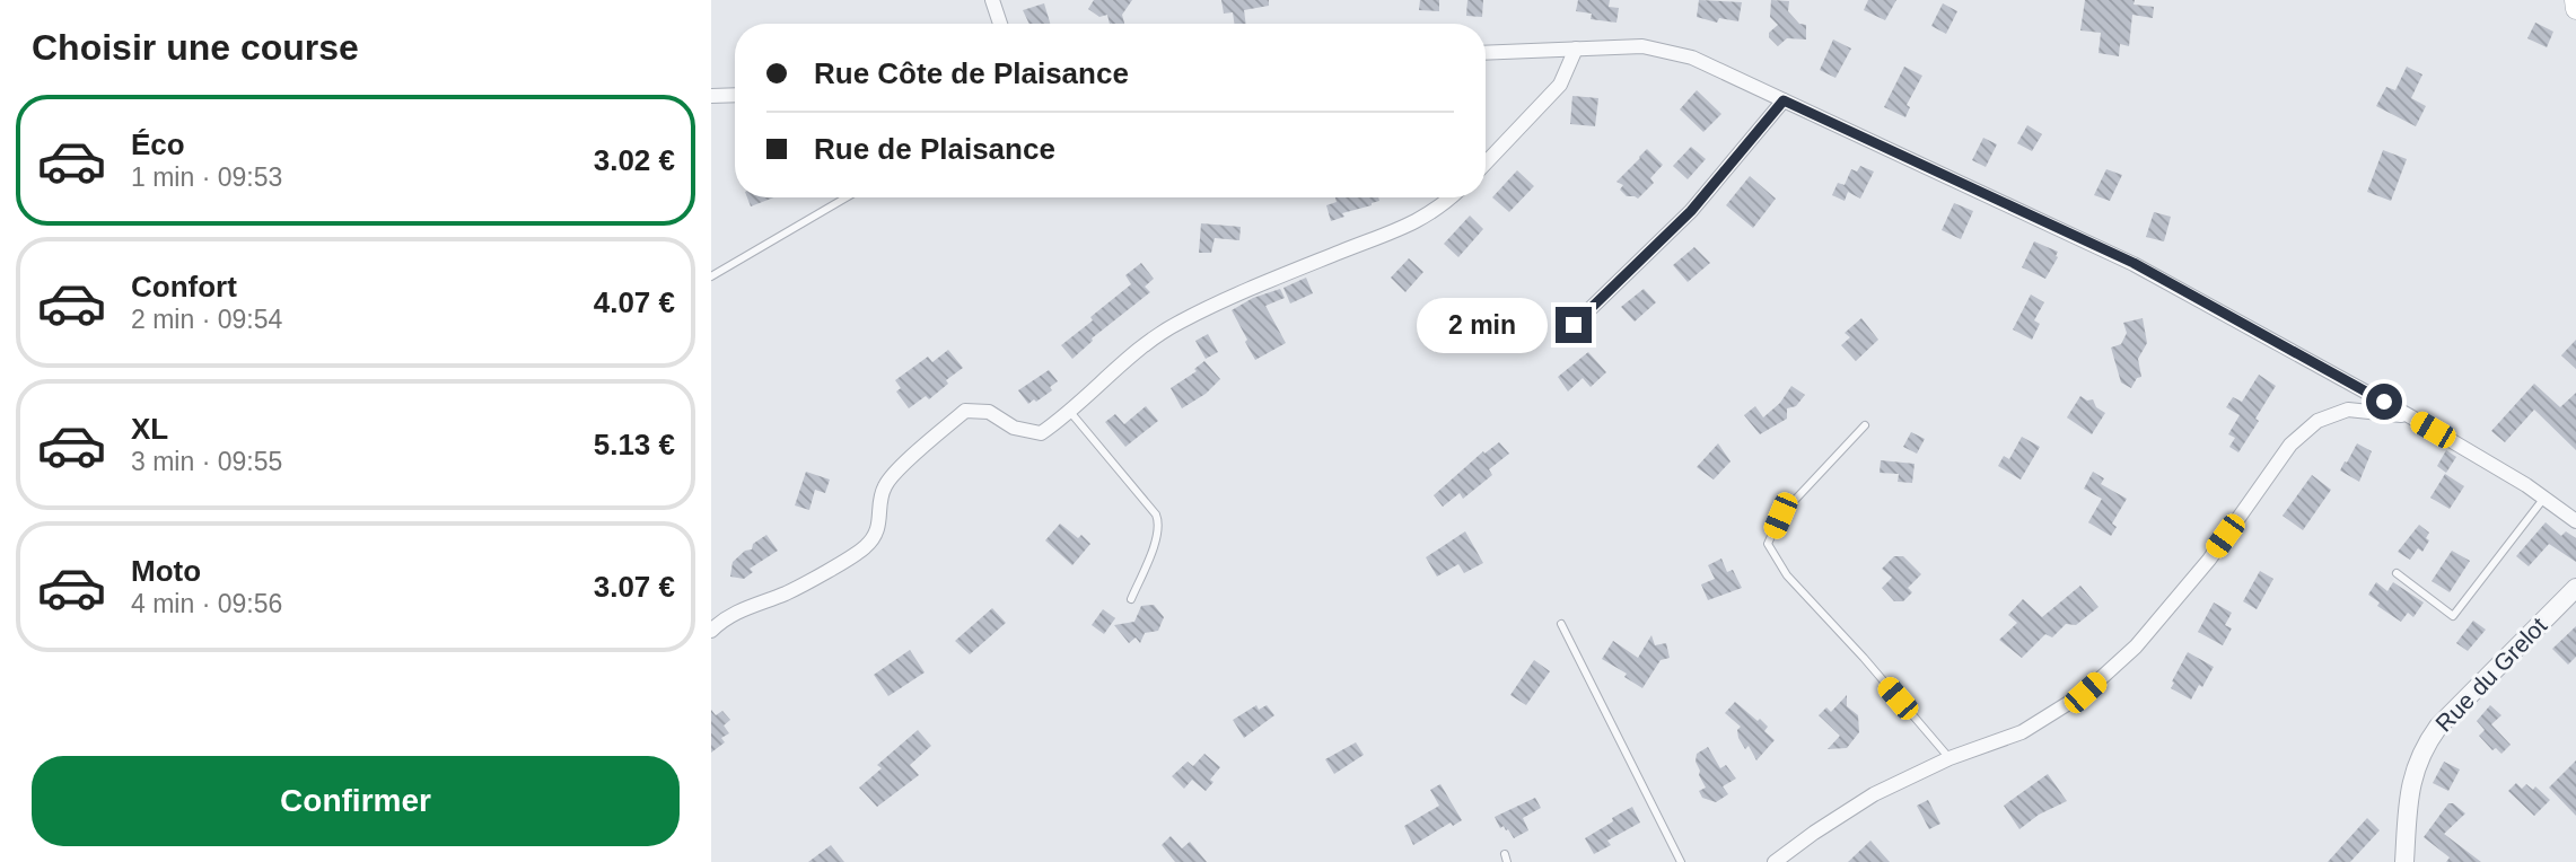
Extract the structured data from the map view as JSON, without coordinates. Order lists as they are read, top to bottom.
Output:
{
  "streets": {
    "street": ["Rue du Grelot"]
  },
  "page": {
    "heading": "Choisir une course",
    "banner": ["Rue Côte de Plaisance", "Rue de Plaisance"],
    "list": [
      {
        "name": "Éco",
        "note": "1 min · 09:53",
        "value": "3.02 €"
      },
      {
        "name": "Confort",
        "note": "2 min · 09:54",
        "value": "4.07 €"
      },
      {
        "name": "XL",
        "note": "3 min · 09:55",
        "value": "5.13 €"
      },
      {
        "name": "Moto",
        "note": "4 min · 09:56",
        "value": "3.07 €"
      }
    ],
    "bubble": "2 min",
    "buttons": "Confirmer"
  }
}
